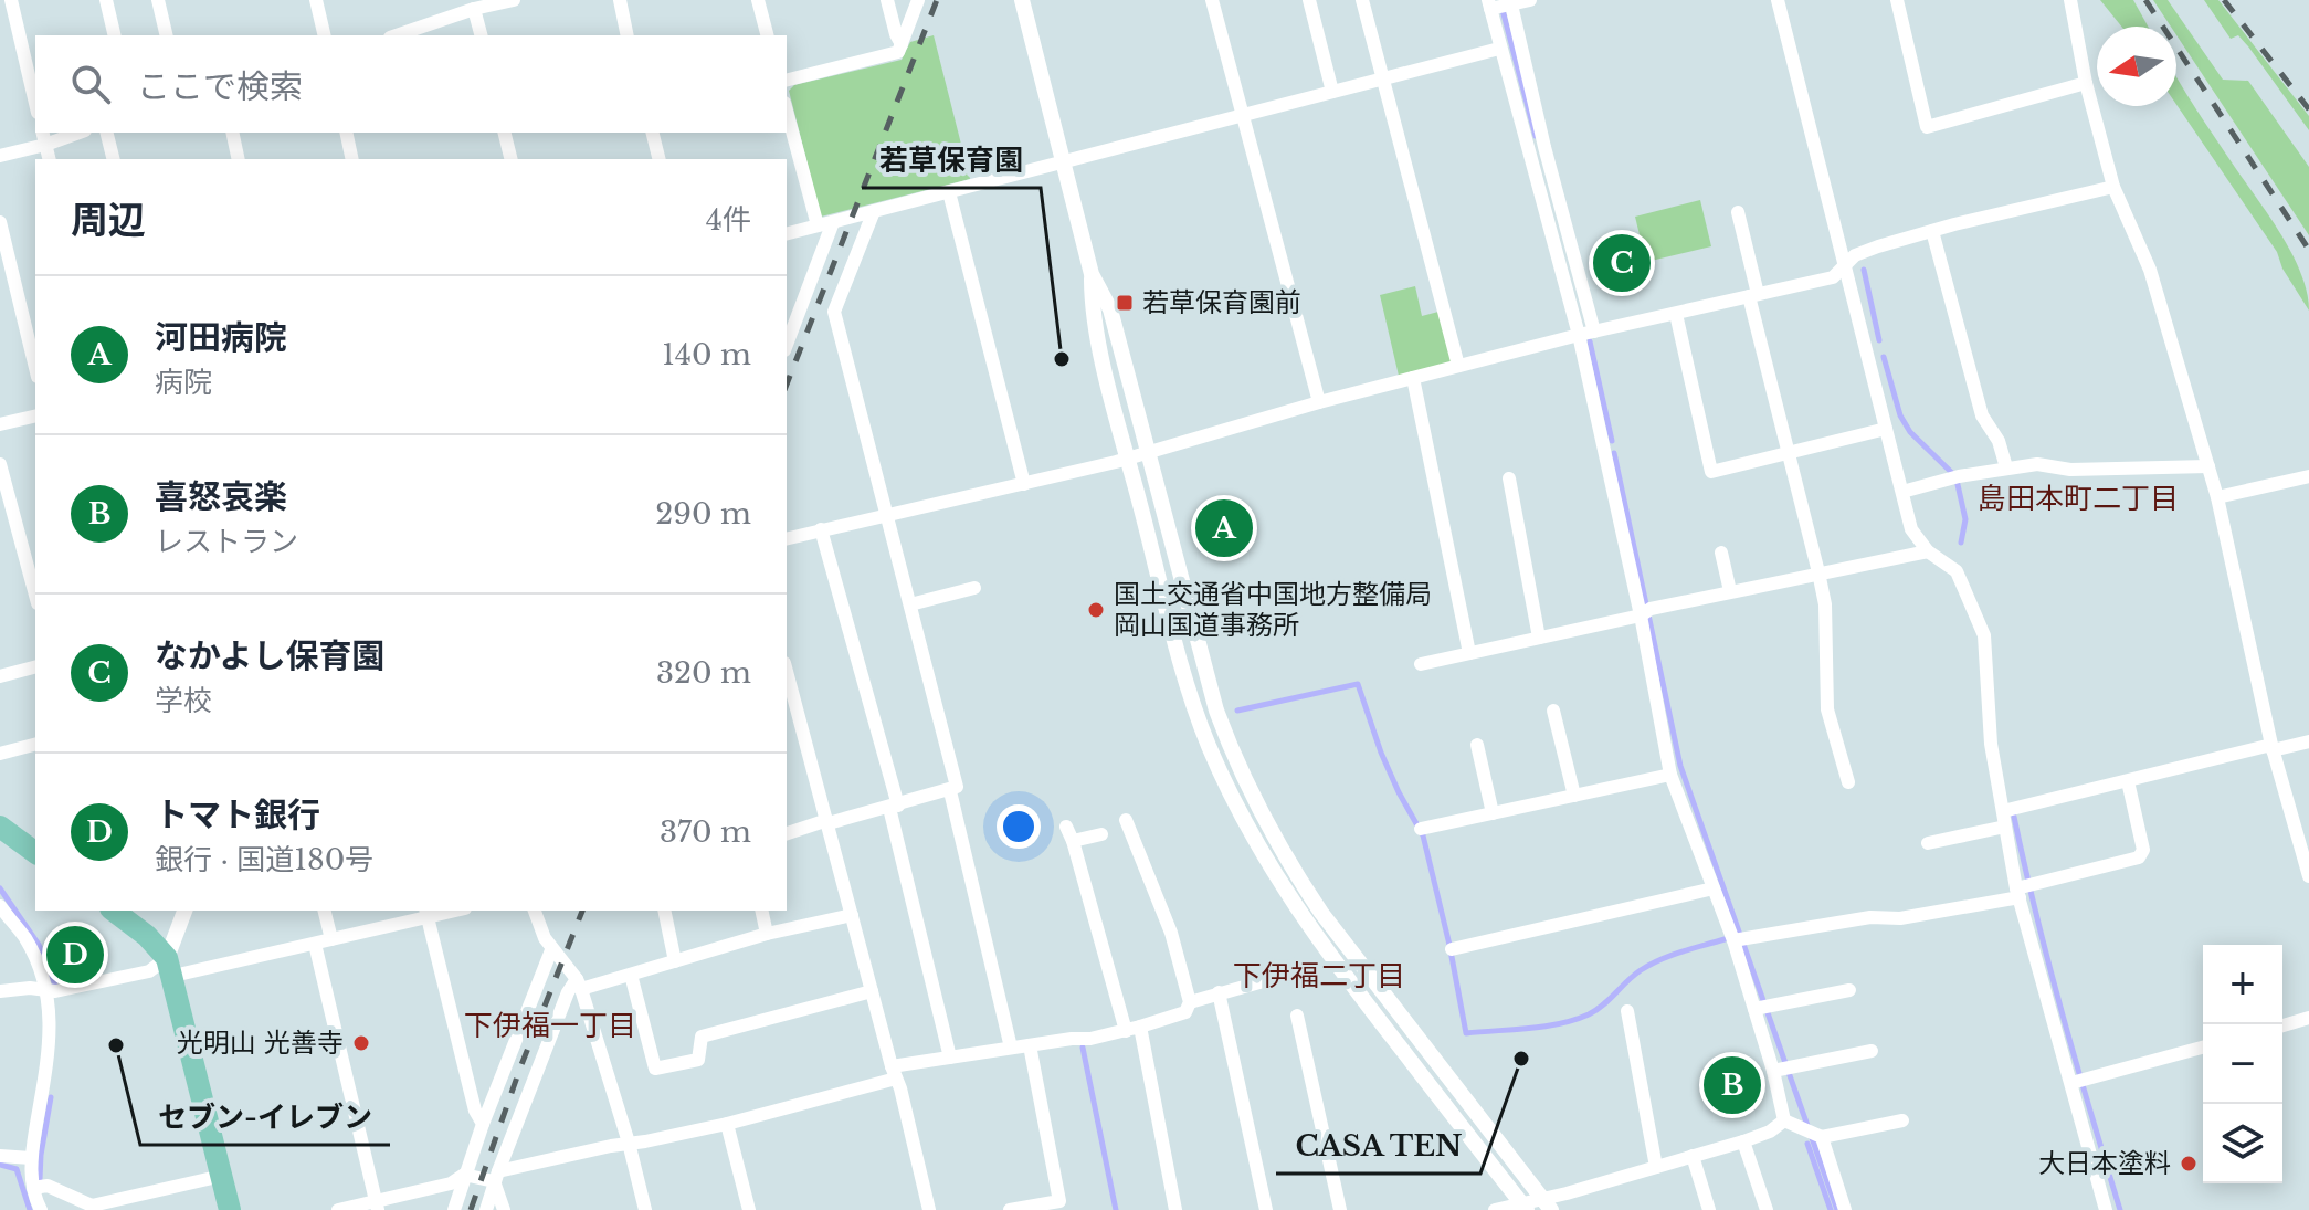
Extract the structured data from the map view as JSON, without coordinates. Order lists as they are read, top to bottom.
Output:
{
  "districts": ["島田本町二丁目", "下伊福二丁目", "下伊福一丁目"],
  "places": {
    "transit": ["若草保育園前"],
    "other": [
      "若草保育園",
      "国土交通省中国地方整備局 岡山国道事務所",
      "光明山 光善寺",
      "セブン-イレブン",
      "CASA TEN",
      "大日本塗料"
    ]
  },
  "north": "left",
  "page": {
    "search": "ここで検索",
    "heading": ["周辺", "4件"],
    "pins": [
      "C",
      "A",
      "D",
      "B"
    ],
    "list": [
      {
        "mark": "A",
        "name": "河田病院",
        "note": "病院",
        "value": "140 m"
      },
      {
        "mark": "B",
        "name": "喜怒哀楽",
        "note": "レストラン",
        "value": "290 m"
      },
      {
        "mark": "C",
        "name": "なかよし保育園",
        "note": "学校",
        "value": "320 m"
      },
      {
        "mark": "D",
        "name": "トマト銀行",
        "note": "銀行 · 国道180号",
        "value": "370 m"
      }
    ],
    "map_buttons": ["+", "−"]
  }
}
